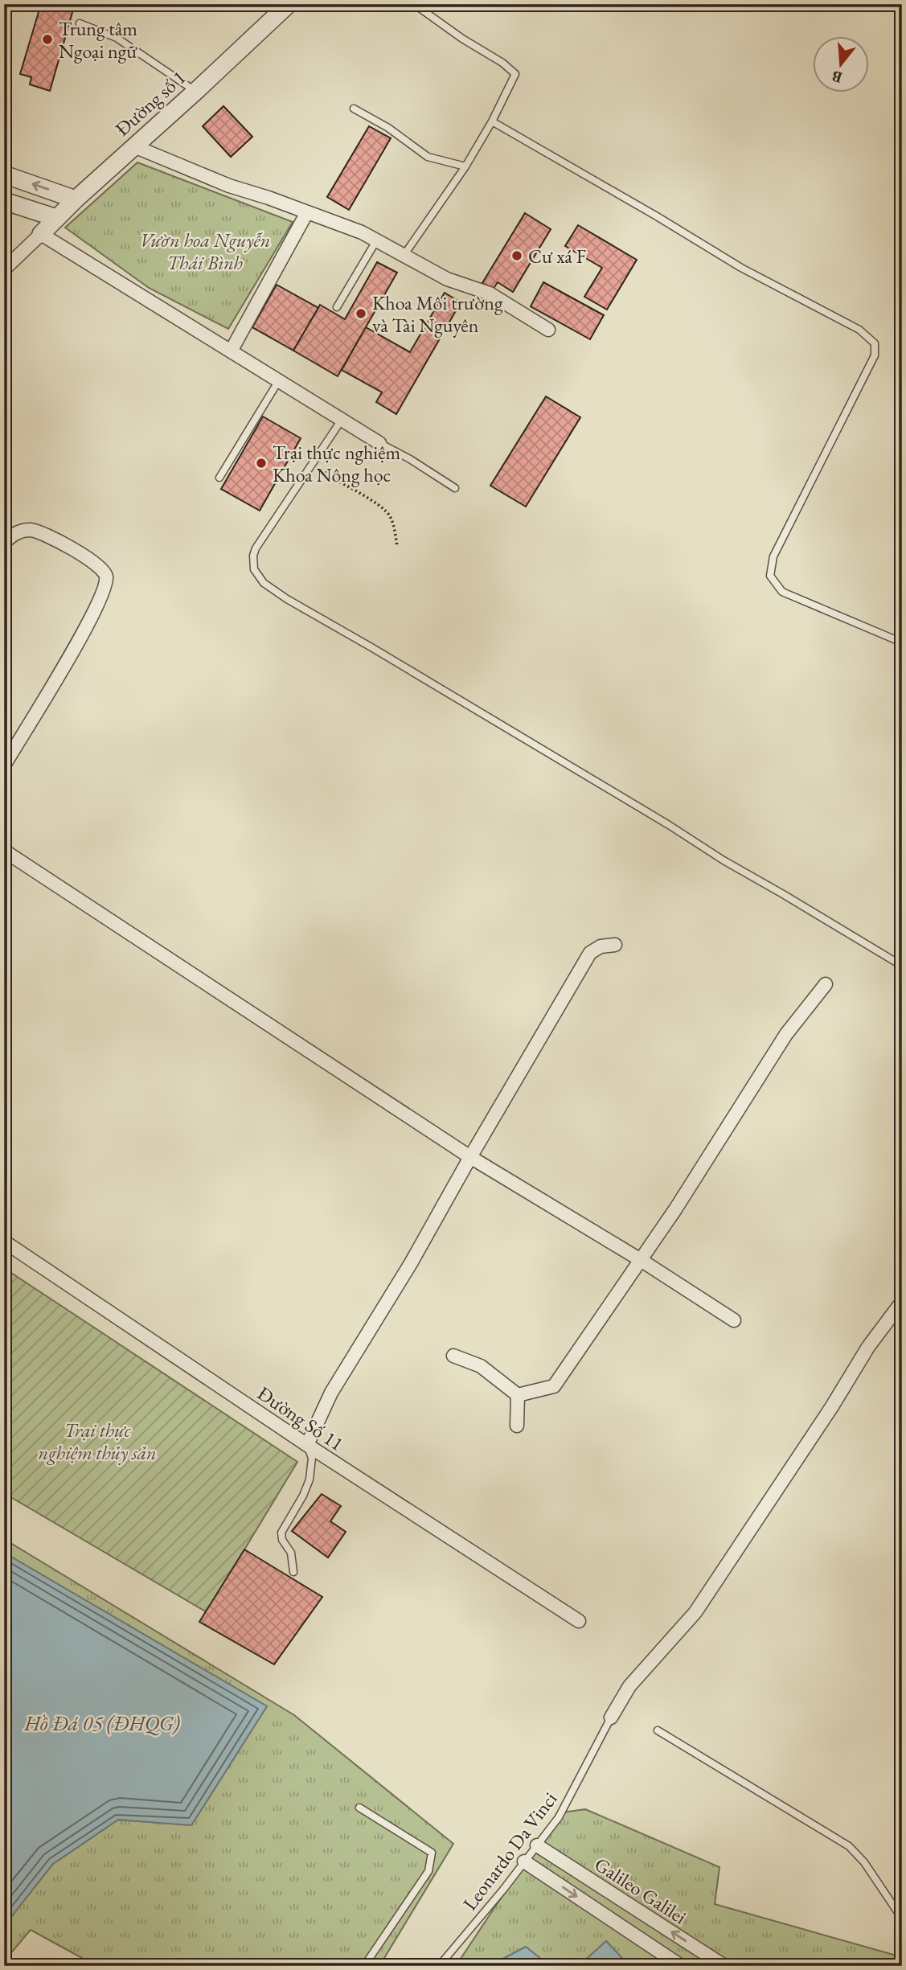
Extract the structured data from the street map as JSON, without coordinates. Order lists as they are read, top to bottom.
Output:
{
  "streets": {
    "street": ["Đường số 1", "Đường Số 11", "Galileo Galilei"],
    "lane": ["Leonardo Da Vinci"]
  },
  "crossings": [
    ["Leonardo Da Vinci", "Galileo Galilei"]
  ],
  "water": ["Hồ Đá 05 (ĐHQG)"],
  "parks": ["Vườn hoa Nguyễn Thái Bình", "Trại thực nghiệm thủy sản"],
  "places": [
    "Trung tâm Ngoại ngữ",
    "Cư xá F",
    "Khoa Môi trường và Tài Nguyên",
    "Trại thực nghiệm Khoa Nông học"
  ],
  "north": "bottom"
}
